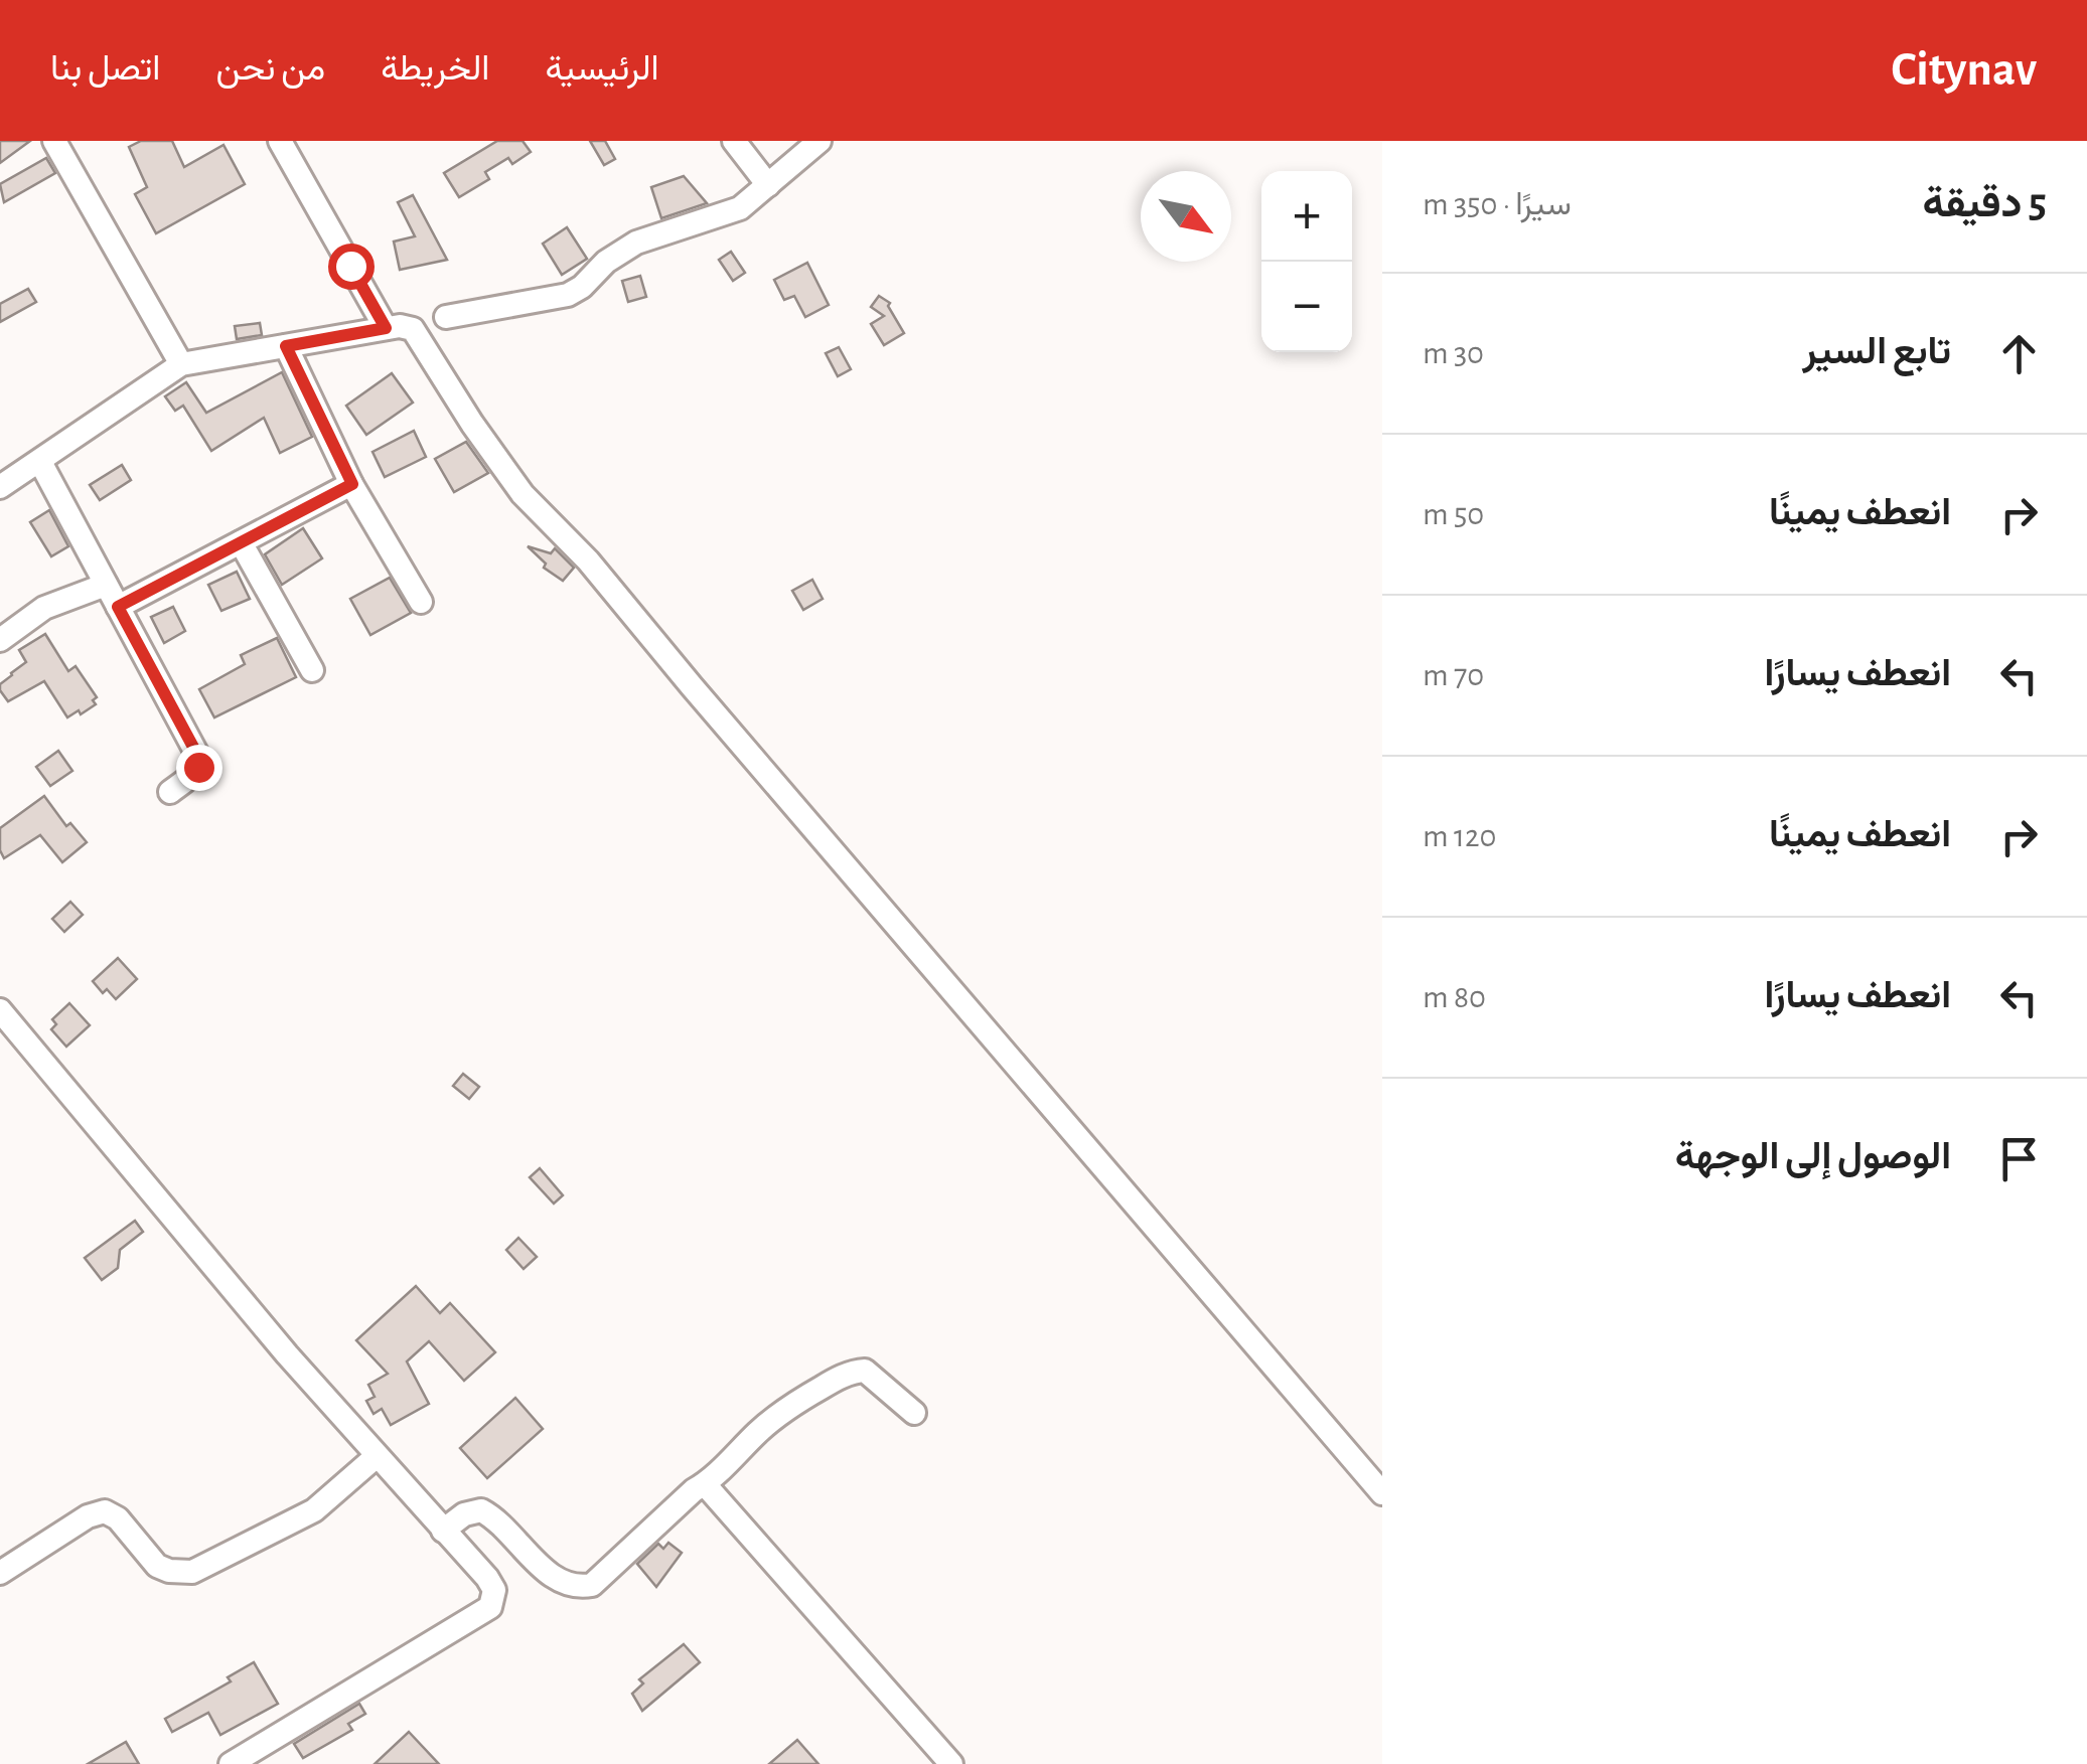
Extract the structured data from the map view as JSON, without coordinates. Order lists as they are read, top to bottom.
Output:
{
  "north": "bottom right",
  "page": {
    "header": "Citynav",
    "nav": [
      "الرئيسية",
      "الخريطة",
      "من نحن",
      "اتصل بنا"
    ],
    "heading": ["5 دقيقة", "سيرًا · 350 m"],
    "map_buttons": ["+", "−"],
    "list": [
      ["تابع السير", "30 m"],
      ["انعطف يمينًا", "50 m"],
      ["انعطف يسارًا", "70 m"],
      ["انعطف يمينًا", "120 m"],
      ["انعطف يسارًا", "80 m"],
      "الوصول إلى الوجهة"
    ]
  }
}
